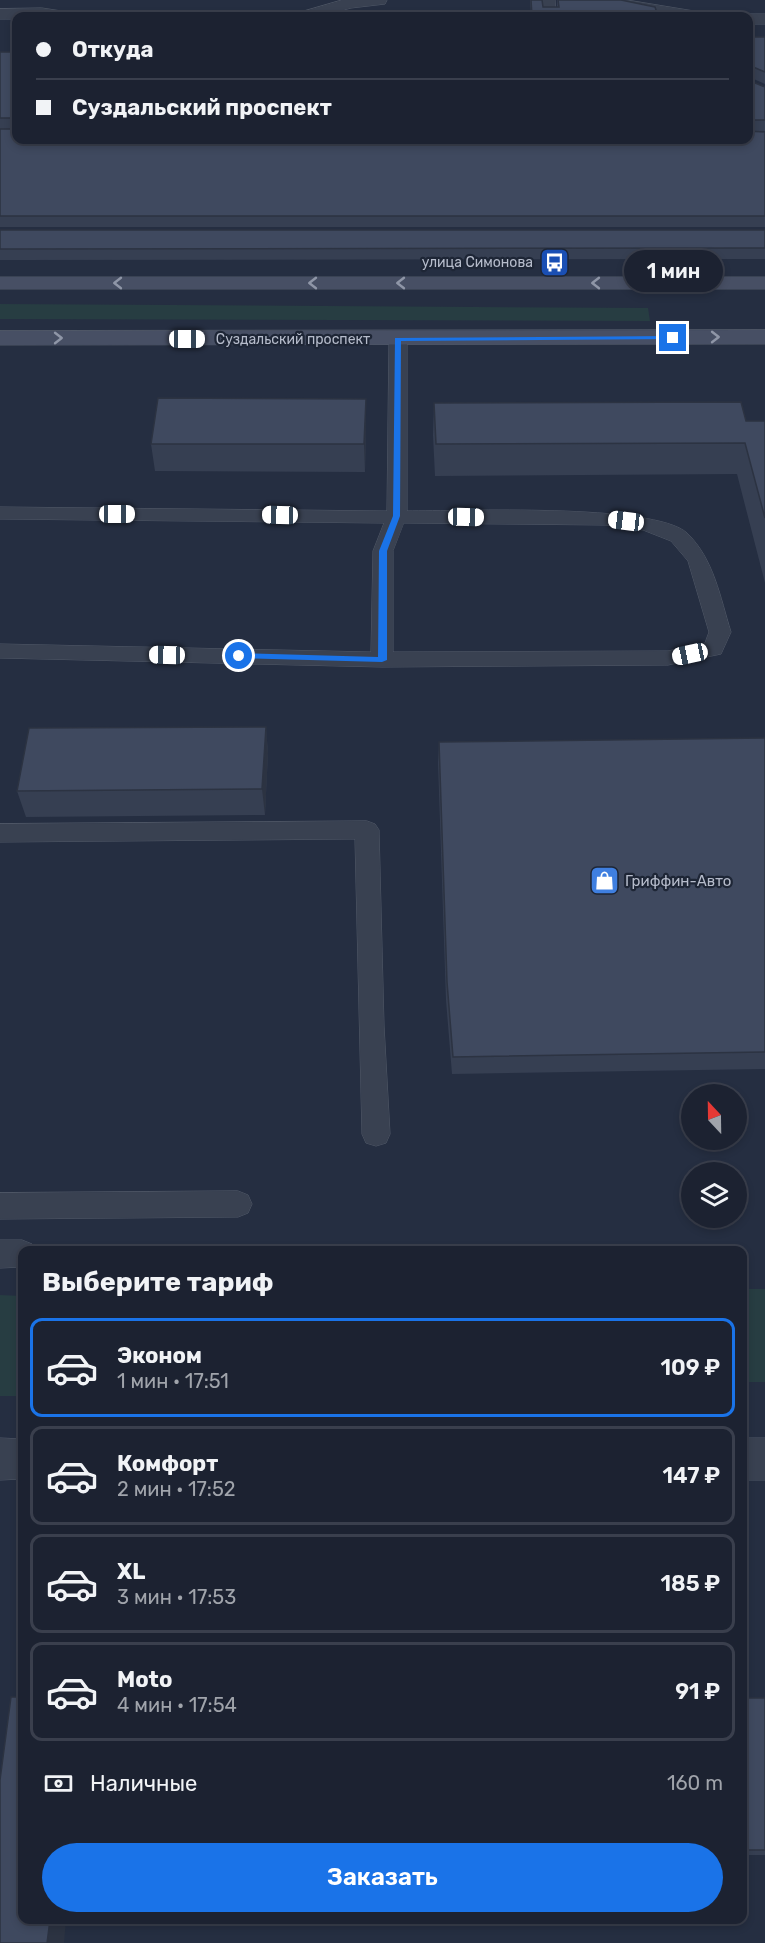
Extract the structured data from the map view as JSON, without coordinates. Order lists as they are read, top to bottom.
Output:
{
  "streets": {
    "main road": ["Суздальский проспект"]
  },
  "places": {
    "bus stop": ["улица Симонова"],
    "shop": ["Гриффин-Авто"]
  },
  "north": "top",
  "page": {
    "banner": ["Откуда", "Суздальский проспект"],
    "bubble": "1 мин",
    "heading": "Выберите тариф",
    "list": [
      {
        "name": "Эконом",
        "note": "1 мин · 17:51",
        "value": "109 ₽"
      },
      {
        "name": "Комфорт",
        "note": "2 мин · 17:52",
        "value": "147 ₽"
      },
      {
        "name": "XL",
        "note": "3 мин · 17:53",
        "value": "185 ₽"
      },
      {
        "name": "Moto",
        "note": "4 мин · 17:54",
        "value": "91 ₽"
      }
    ],
    "pay": ["Наличные", "160 m"],
    "buttons": "Заказать"
  }
}
